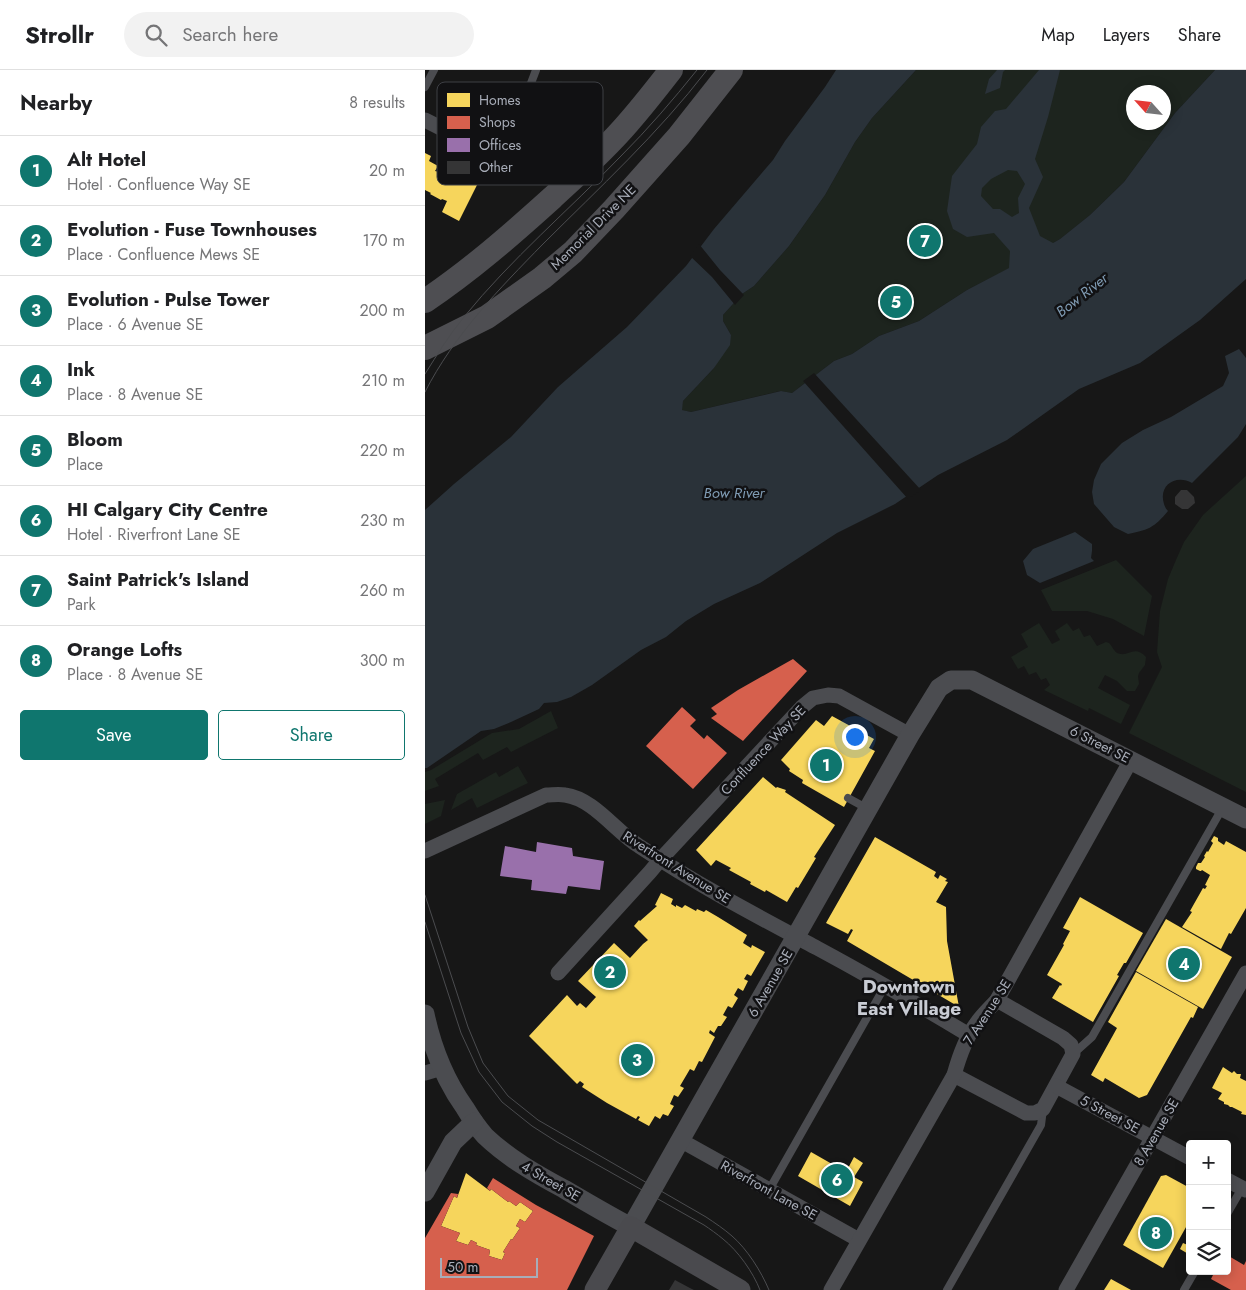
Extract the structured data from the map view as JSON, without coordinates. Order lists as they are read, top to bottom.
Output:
{
  "streets": {
    "highway": ["Memorial Drive NE"],
    "main road": ["6 Avenue SE", "4 Street SE"],
    "street": [
      "6 Street SE",
      "Confluence Way SE",
      "Riverfront Avenue SE",
      "7 Avenue SE",
      "5 Street SE",
      "8 Avenue SE",
      "Riverfront Lane SE"
    ]
  },
  "crossings": [
    ["6 Street SE", "6 Avenue SE"],
    ["6 Street SE", "7 Avenue SE"],
    ["Confluence Way SE", "Riverfront Avenue SE"],
    ["Confluence Way SE", "6 Avenue SE"],
    ["Riverfront Avenue SE", "6 Avenue SE"],
    ["6 Avenue SE", "4 Street SE"],
    ["6 Avenue SE", "Riverfront Lane SE"],
    ["7 Avenue SE", "5 Street SE"],
    ["7 Avenue SE", "Riverfront Lane SE"],
    ["5 Street SE", "8 Avenue SE"]
  ],
  "districts": ["Downtown East Village"],
  "water": ["Bow River"],
  "legend": [
    "Homes",
    "Shops",
    "Offices",
    "Other"
  ],
  "scale_bar": "50 m",
  "north": "top left",
  "page": {
    "header": "Strollr",
    "search": "Search here",
    "nav": ["Map", "Layers", "Share"],
    "heading": ["Nearby", "8 results"],
    "list": [
      {
        "mark": "1",
        "name": "Alt Hotel",
        "note": "Hotel · Confluence Way SE",
        "value": "20 m"
      },
      {
        "mark": "2",
        "name": "Evolution - Fuse Townhouses",
        "note": "Place · Confluence Mews SE",
        "value": "170 m"
      },
      {
        "mark": "3",
        "name": "Evolution - Pulse Tower",
        "note": "Place · 6 Avenue SE",
        "value": "200 m"
      },
      {
        "mark": "4",
        "name": "Ink",
        "note": "Place · 8 Avenue SE",
        "value": "210 m"
      },
      {
        "mark": "5",
        "name": "Bloom",
        "note": "Place",
        "value": "220 m"
      },
      {
        "mark": "6",
        "name": "HI Calgary City Centre",
        "note": "Hotel · Riverfront Lane SE",
        "value": "230 m"
      },
      {
        "mark": "7",
        "name": "Saint Patrick's Island",
        "note": "Park",
        "value": "260 m"
      },
      {
        "mark": "8",
        "name": "Orange Lofts",
        "note": "Place · 8 Avenue SE",
        "value": "300 m"
      }
    ],
    "pins": [
      "7",
      "5",
      "1",
      "4",
      "2",
      "3",
      "6",
      "8"
    ],
    "buttons": ["Save", "Share"],
    "map_buttons": ["+", "−"],
    "scale": "50 m"
  }
}
